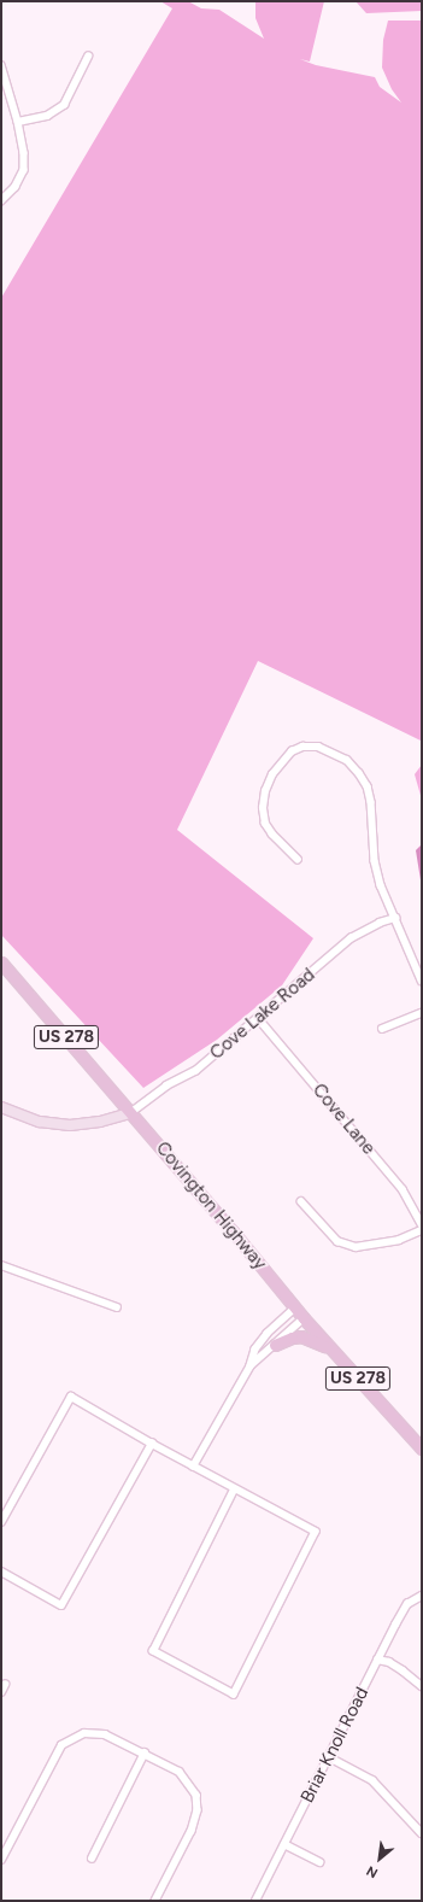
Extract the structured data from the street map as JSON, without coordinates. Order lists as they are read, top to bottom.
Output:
{
  "streets": {
    "main road": ["US 278", "Covington Highway"],
    "street": ["Cove Lake Road", "Cove Lane", "Briar Knoll Road"]
  },
  "crossings": [
    ["Cove Lake Road", "Cove Lane"],
    ["Cove Lake Road", "Covington Highway"]
  ],
  "north": "bottom left"
}
